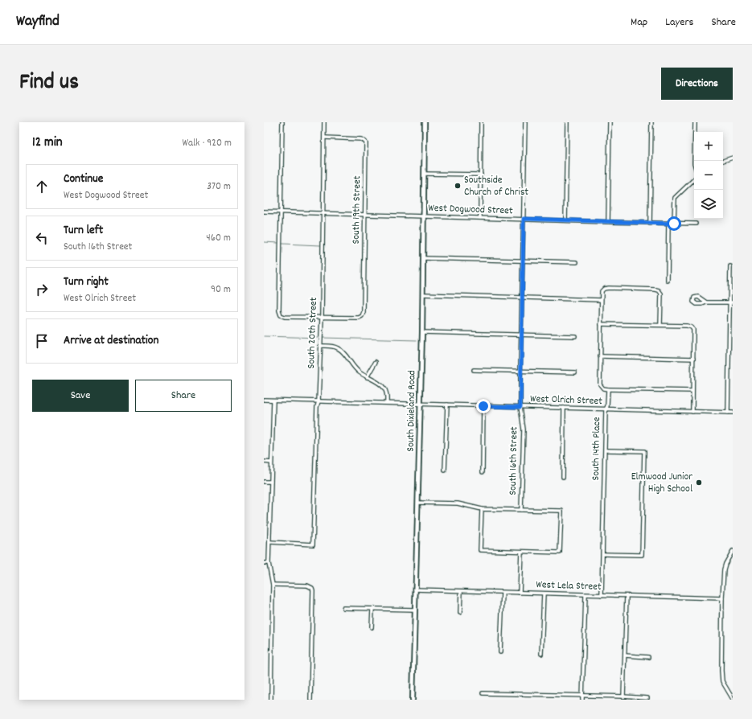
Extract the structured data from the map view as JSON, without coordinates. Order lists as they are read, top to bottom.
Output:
{
  "streets": {
    "main road": ["South Dixieland Road"],
    "street": [
      "South 19th Street",
      "West Dogwood Street",
      "South 20th Street",
      "West Olrich Street",
      "South 14th Place",
      "South 16th Street",
      "West Lela Street"
    ]
  },
  "crossings": [
    ["South 19th Street", "West Dogwood Street"],
    ["South 19th Street", "South 20th Street"],
    ["West Dogwood Street", "South 20th Street"],
    ["West Dogwood Street", "South Dixieland Road"],
    ["West Dogwood Street", "South 16th Street"],
    ["South 20th Street", "West Olrich Street"],
    ["West Olrich Street", "South Dixieland Road"],
    ["West Olrich Street", "South 14th Place"],
    ["West Olrich Street", "South 16th Street"],
    ["South Dixieland Road", "West Lela Street"],
    ["South 14th Place", "West Lela Street"]
  ],
  "places": ["Southside Church of Christ", "Elmwood Junior High School"],
  "page": {
    "header": "Wayfind",
    "nav": ["Map", "Layers", "Share"],
    "title": "Find us",
    "buttons": [
      "Directions",
      ["Save", "Share"]
    ],
    "heading": ["12 min", "Walk · 920 m"],
    "map_buttons": ["+", "−"],
    "list": [
      ["Continue", "West Dogwood Street", "370 m"],
      ["Turn left", "South 16th Street", "460 m"],
      ["Turn right", "West Olrich Street", "90 m"],
      "Arrive at destination"
    ]
  }
}
